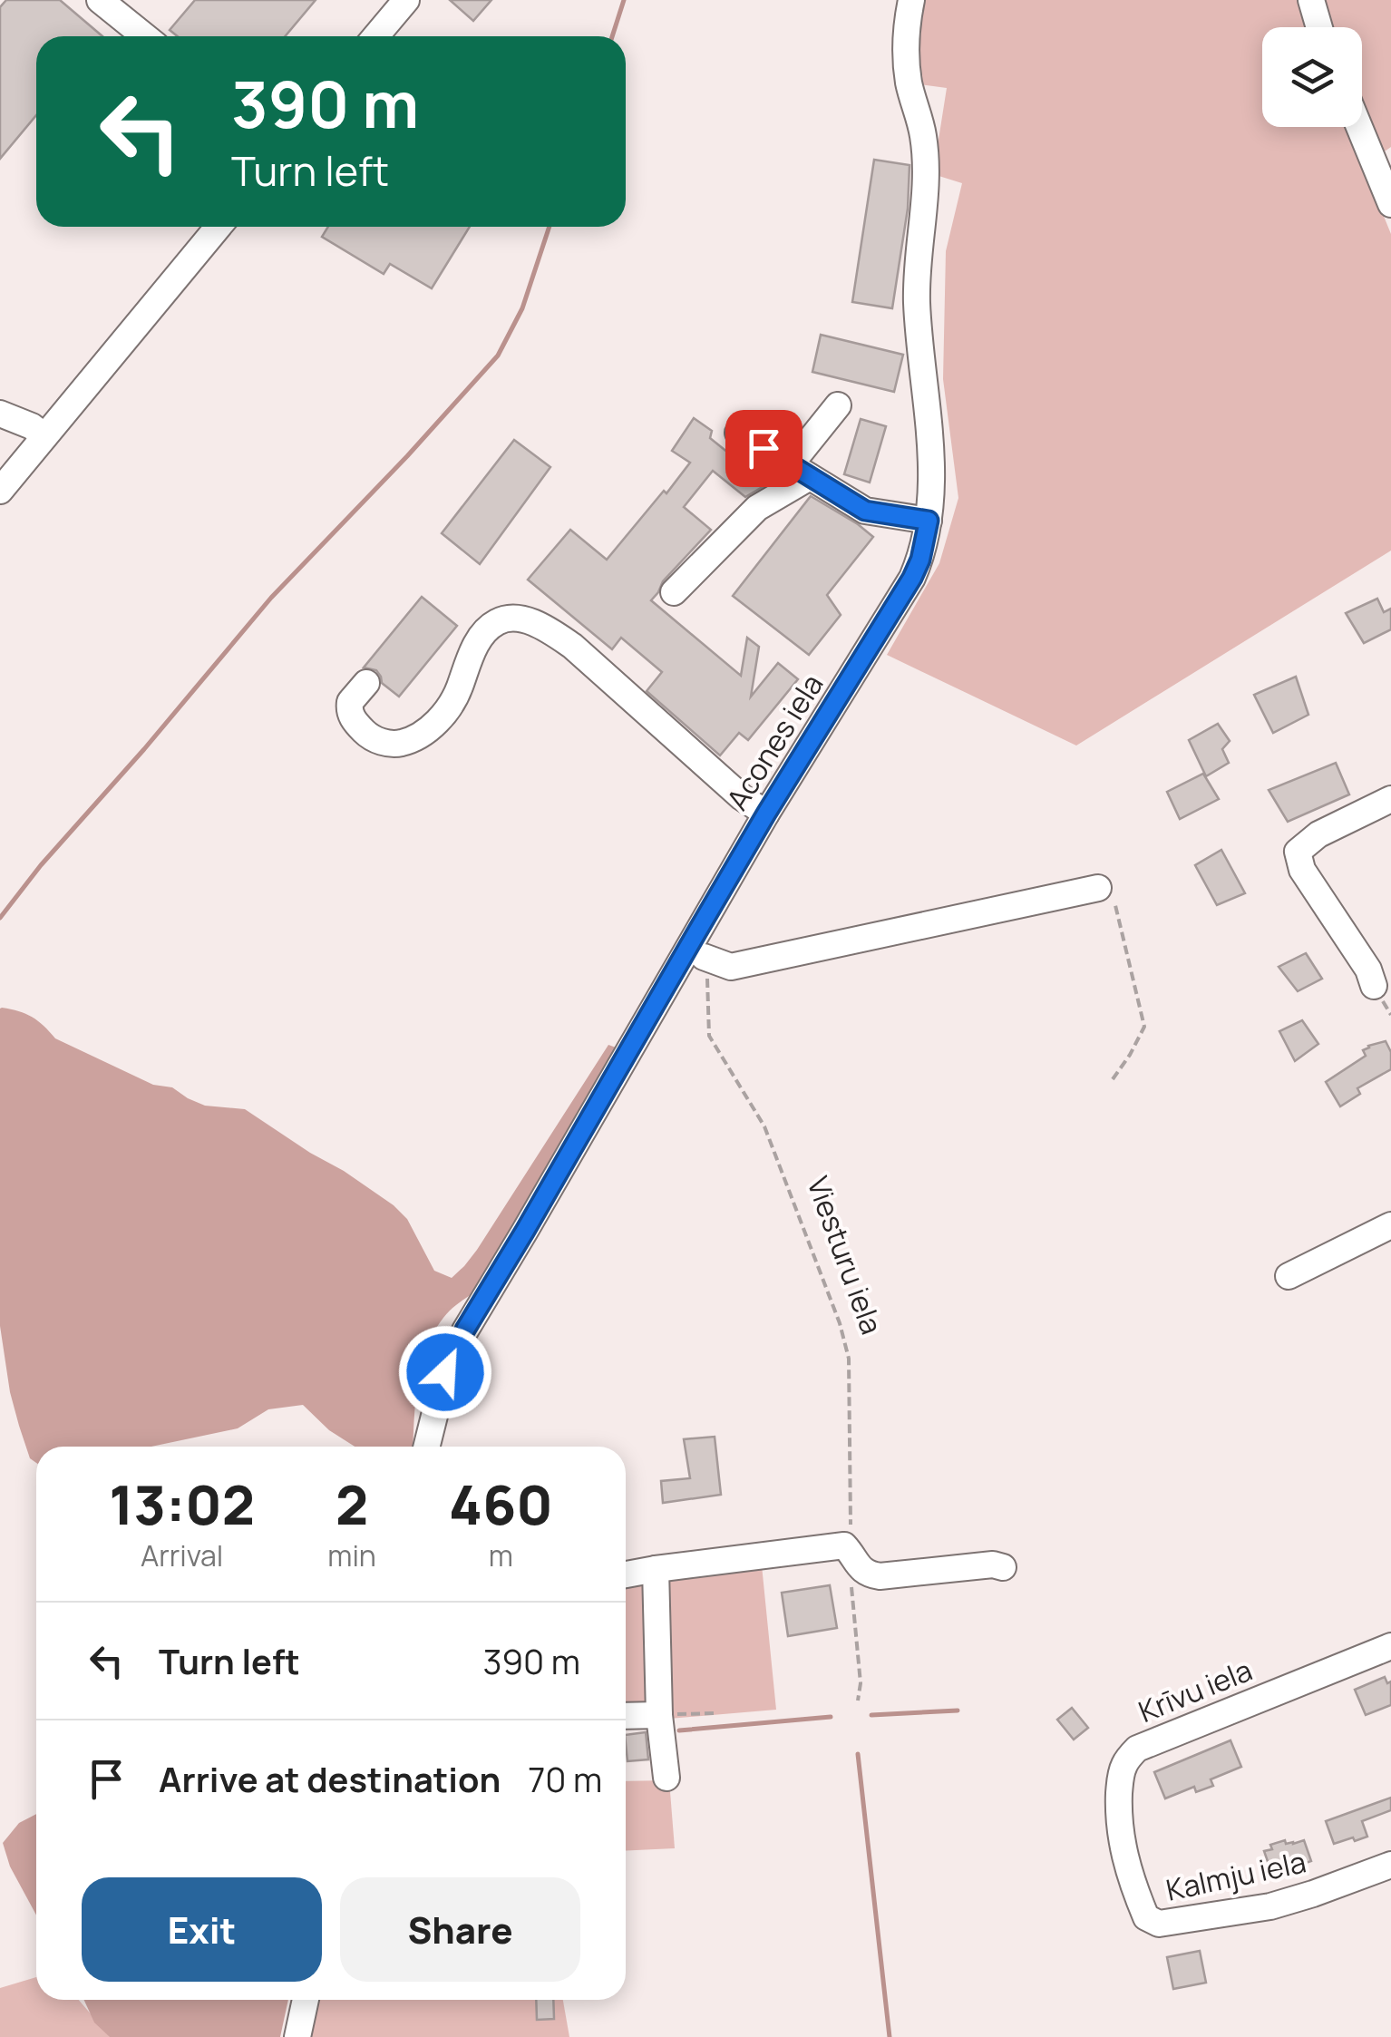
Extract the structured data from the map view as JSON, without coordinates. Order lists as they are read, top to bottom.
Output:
{
  "streets": {
    "street": ["Acones iela", "Krīvu iela", "Kalmju iela"],
    "path": ["Viesturu iela"]
  },
  "crossings": [
    ["Krīvu iela", "Kalmju iela"]
  ],
  "page": {
    "turn": ["390 m", "Turn left"],
    "eta": [
      "13:02",
      "Arrival",
      "2",
      "min",
      "460",
      "m"
    ],
    "list": [
      {
        "name": "Turn left",
        "value": "390 m"
      },
      {
        "name": "Arrive at destination",
        "value": "70 m"
      }
    ],
    "buttons": ["Exit", "Share"]
  }
}
